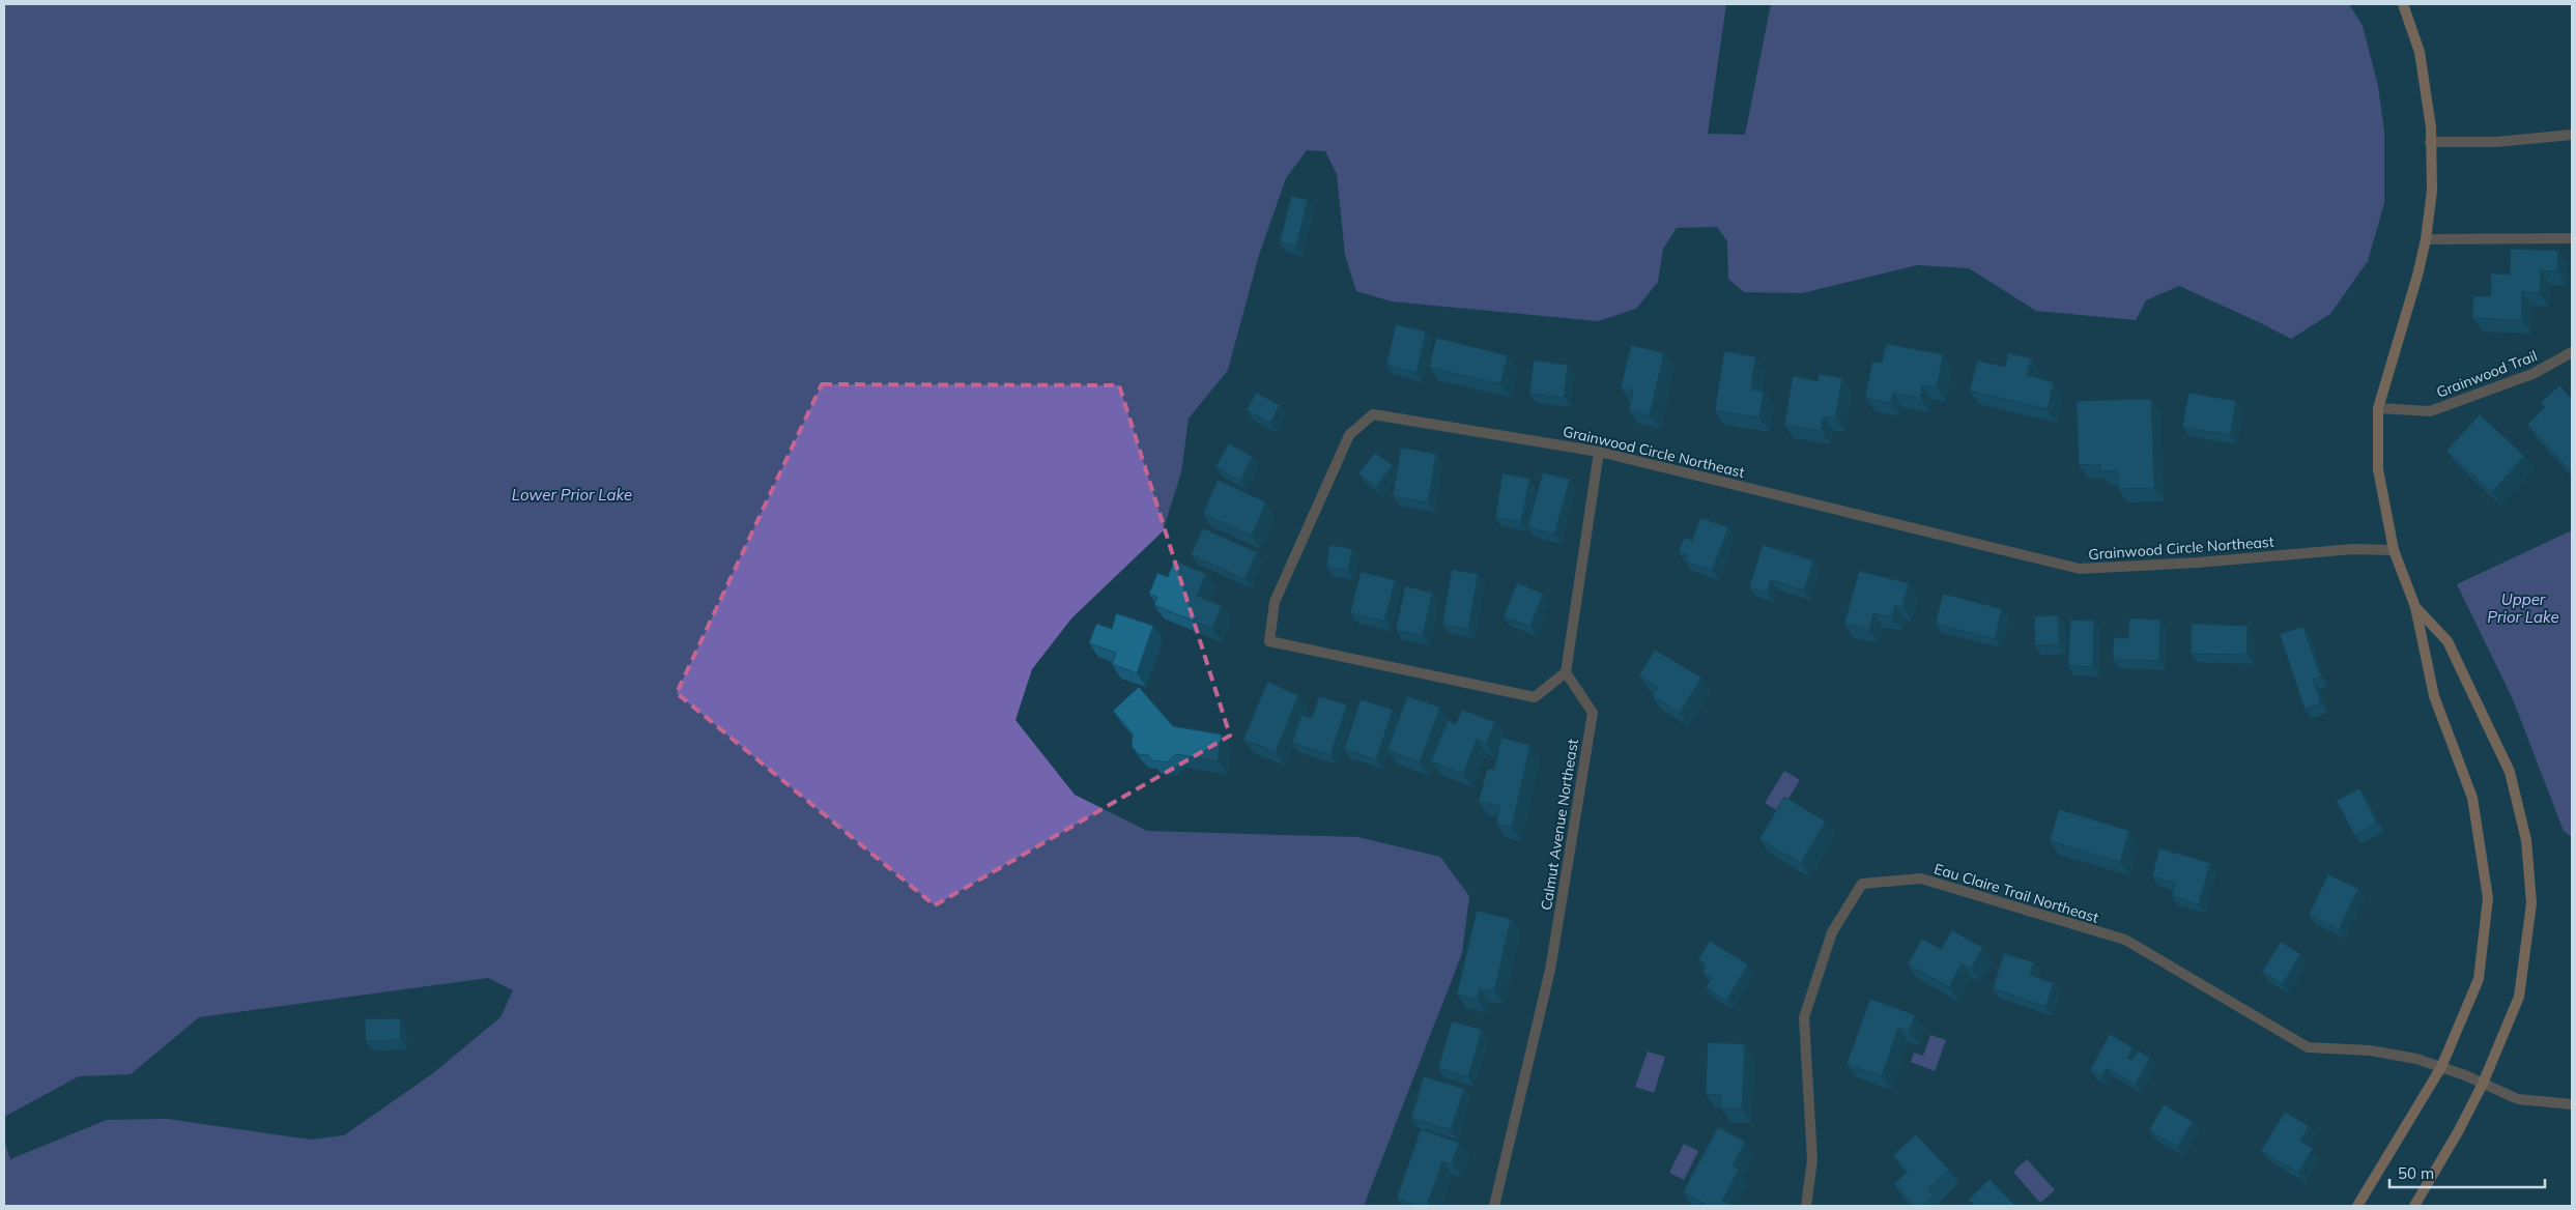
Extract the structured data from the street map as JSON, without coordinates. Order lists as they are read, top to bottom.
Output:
{
  "streets": {
    "street": [
      "Grainwood Trail",
      "Grainwood Circle Northeast",
      "Calmut Avenue Northeast",
      "Eau Claire Trail Northeast"
    ]
  },
  "crossings": [
    ["Grainwood Circle Northeast", "Calmut Avenue Northeast"]
  ],
  "water": ["Lower Prior Lake", "Upper Prior Lake"],
  "scale_bar": "50 m"
}
